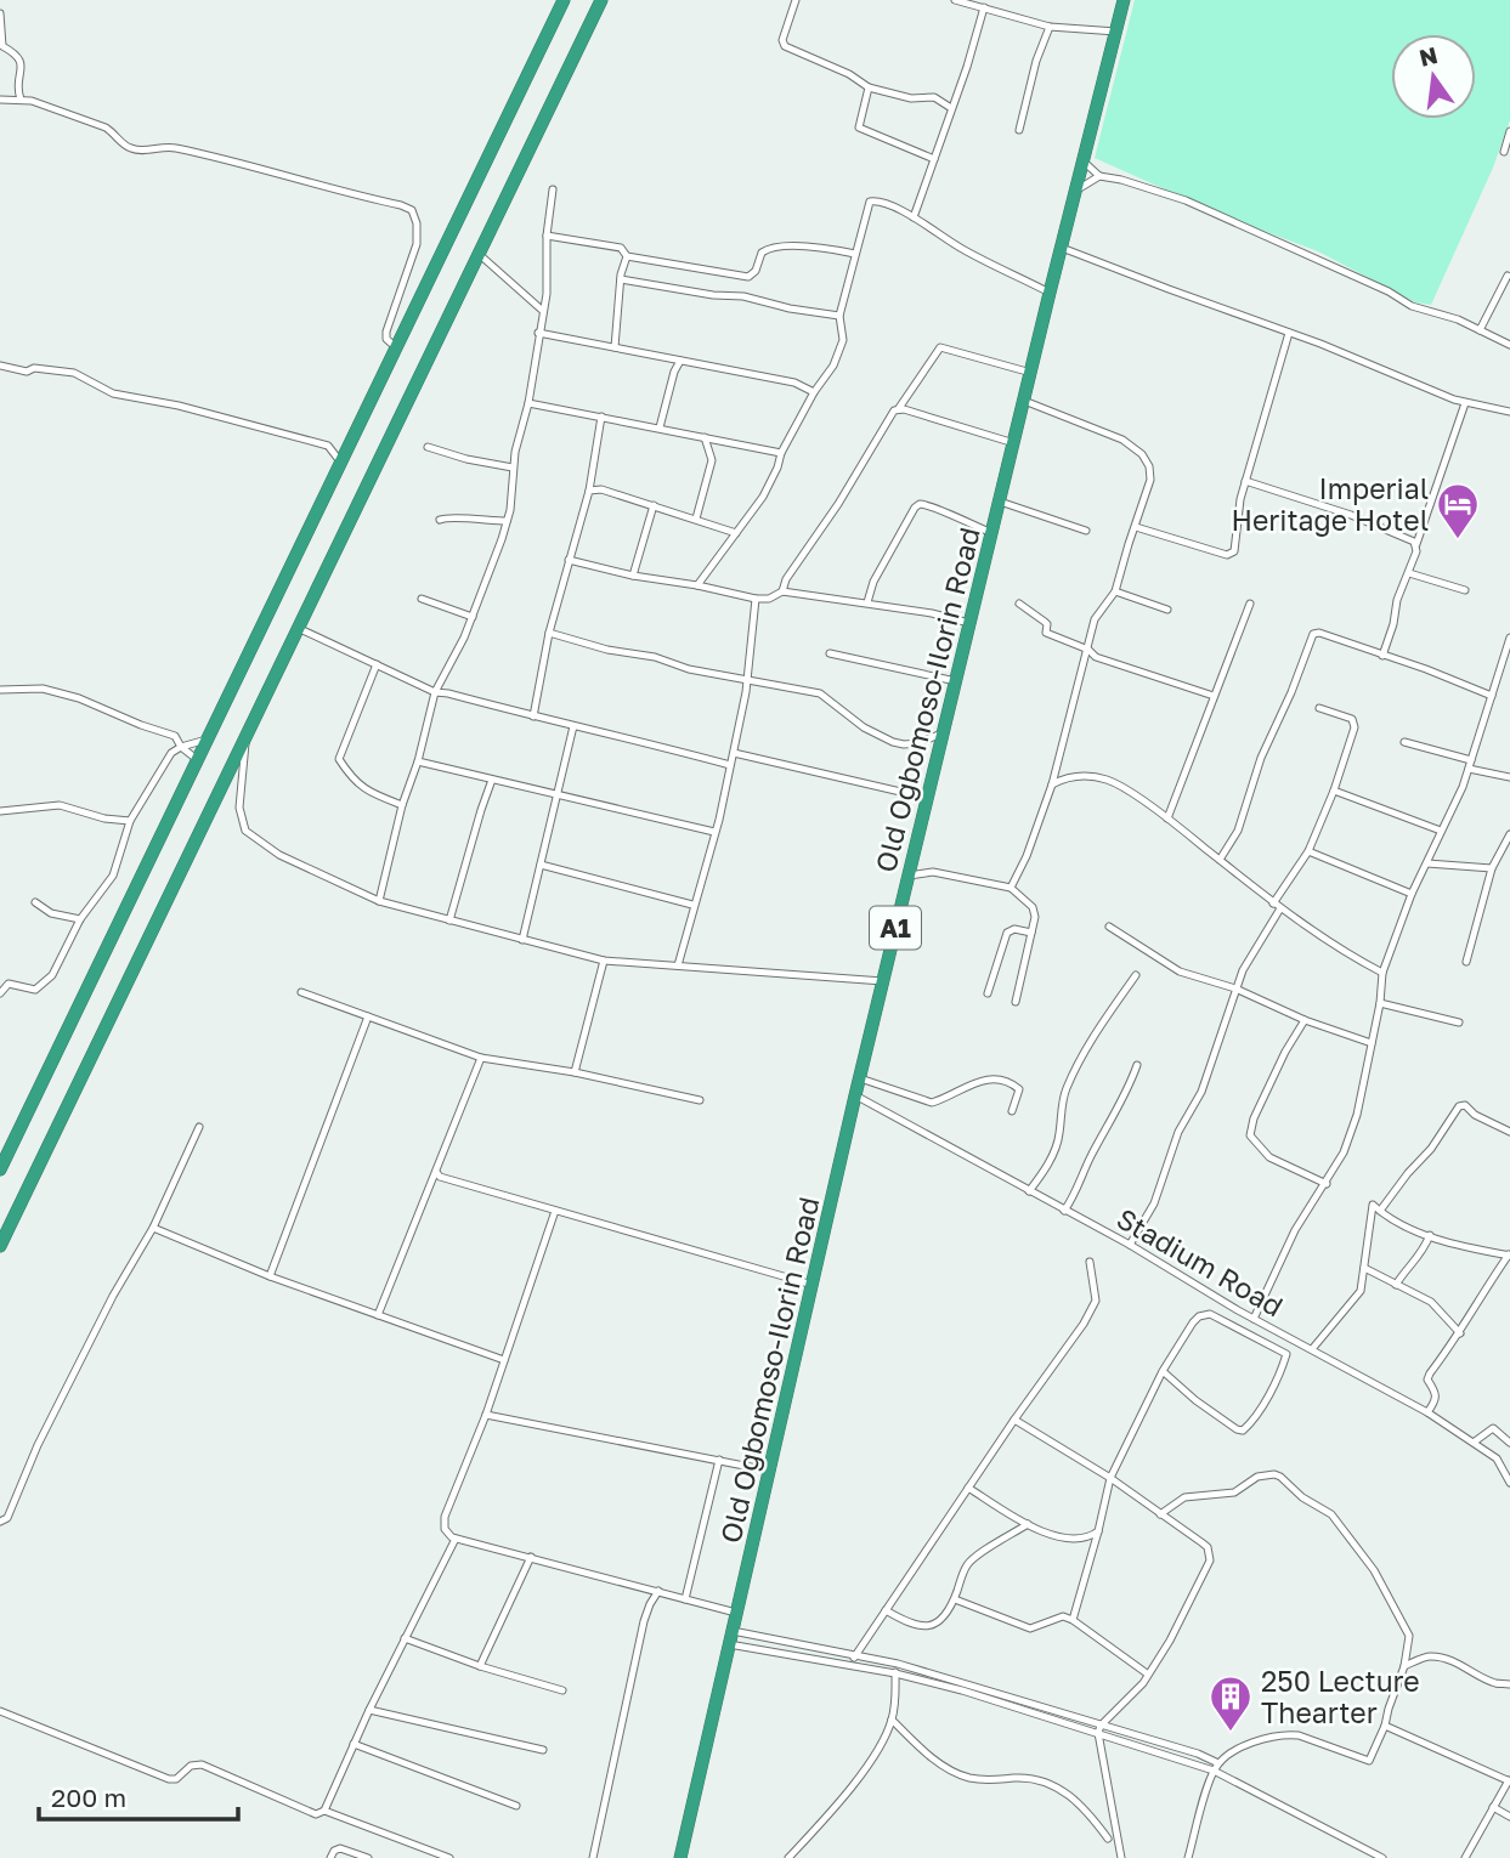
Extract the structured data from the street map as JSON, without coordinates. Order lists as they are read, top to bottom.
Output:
{
  "streets": {
    "highway": ["Old Ogbomoso-Ilorin Road", "A1"],
    "street": ["Stadium Road"]
  },
  "crossings": [
    ["Old Ogbomoso-Ilorin Road", "Stadium Road"]
  ],
  "places": {
    "hotel": ["Imperial Heritage Hotel"],
    "building": ["250 Lecture Thearter"]
  },
  "scale_bar": "200 m",
  "north": "top"
}
